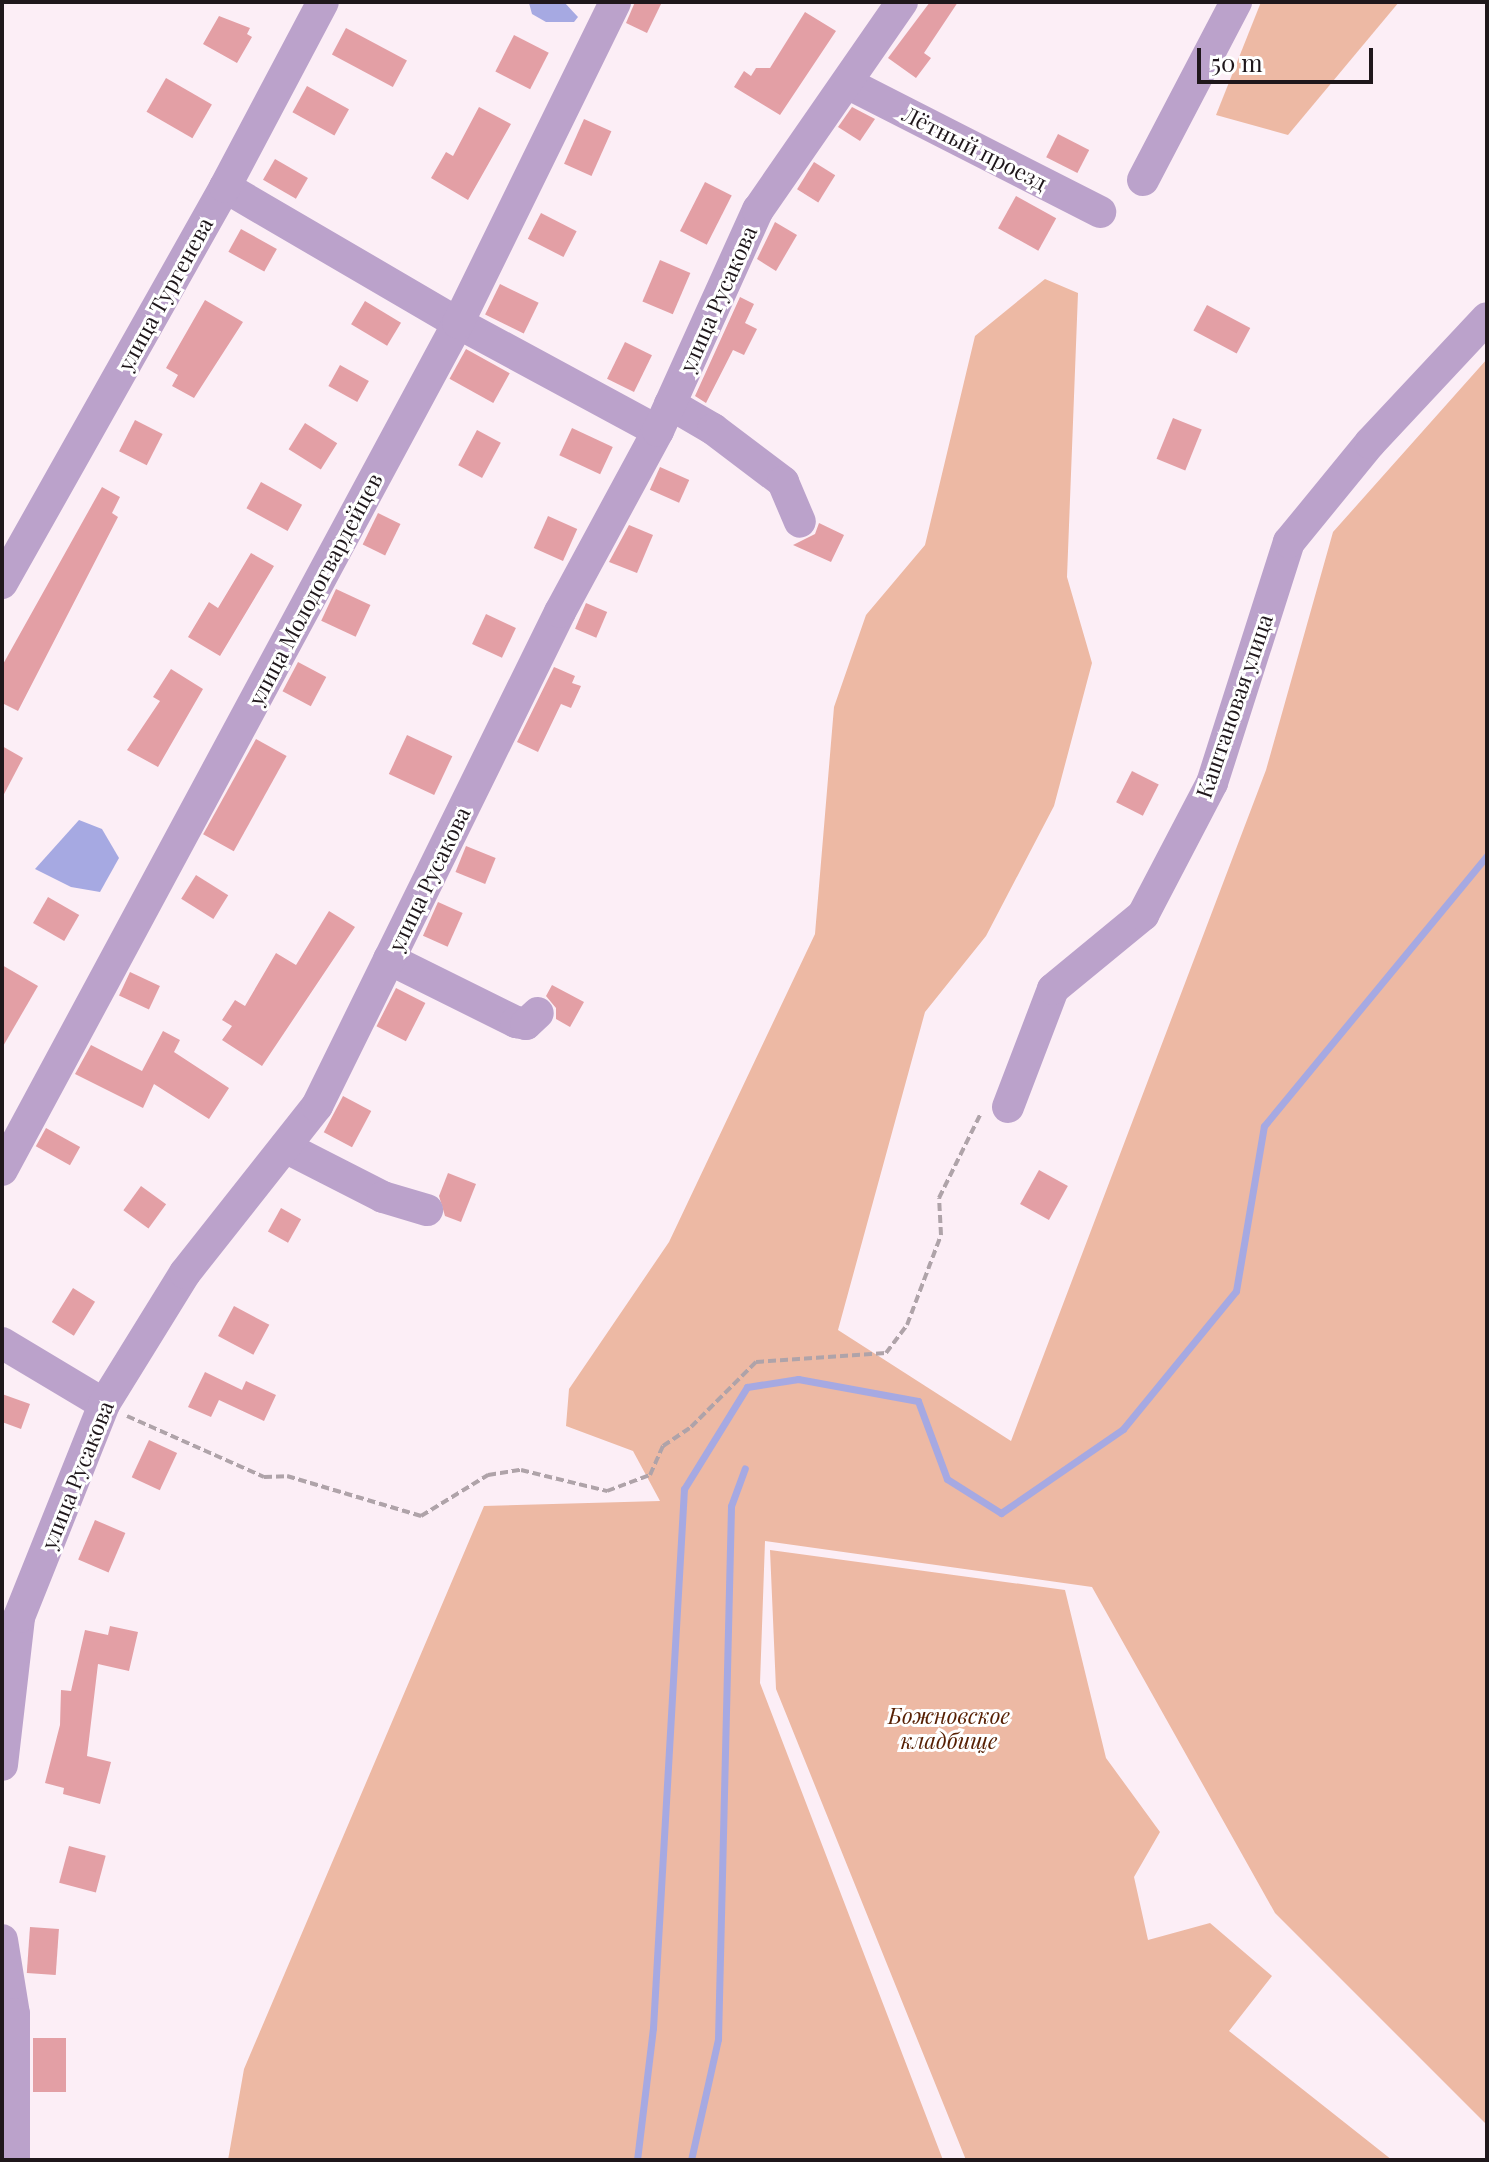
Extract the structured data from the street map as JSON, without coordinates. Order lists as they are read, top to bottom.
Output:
{
  "streets": {
    "street": [
      "Лётный проезд",
      "улица Тургенева",
      "улица Русакова",
      "улица Молодогвардейцев",
      "Каштановая улица"
    ]
  },
  "crossings": [
    ["Лётный проезд", "улица Русакова"]
  ],
  "parks": ["Божновское кладбище"],
  "scale_bar": "50 m"
}
